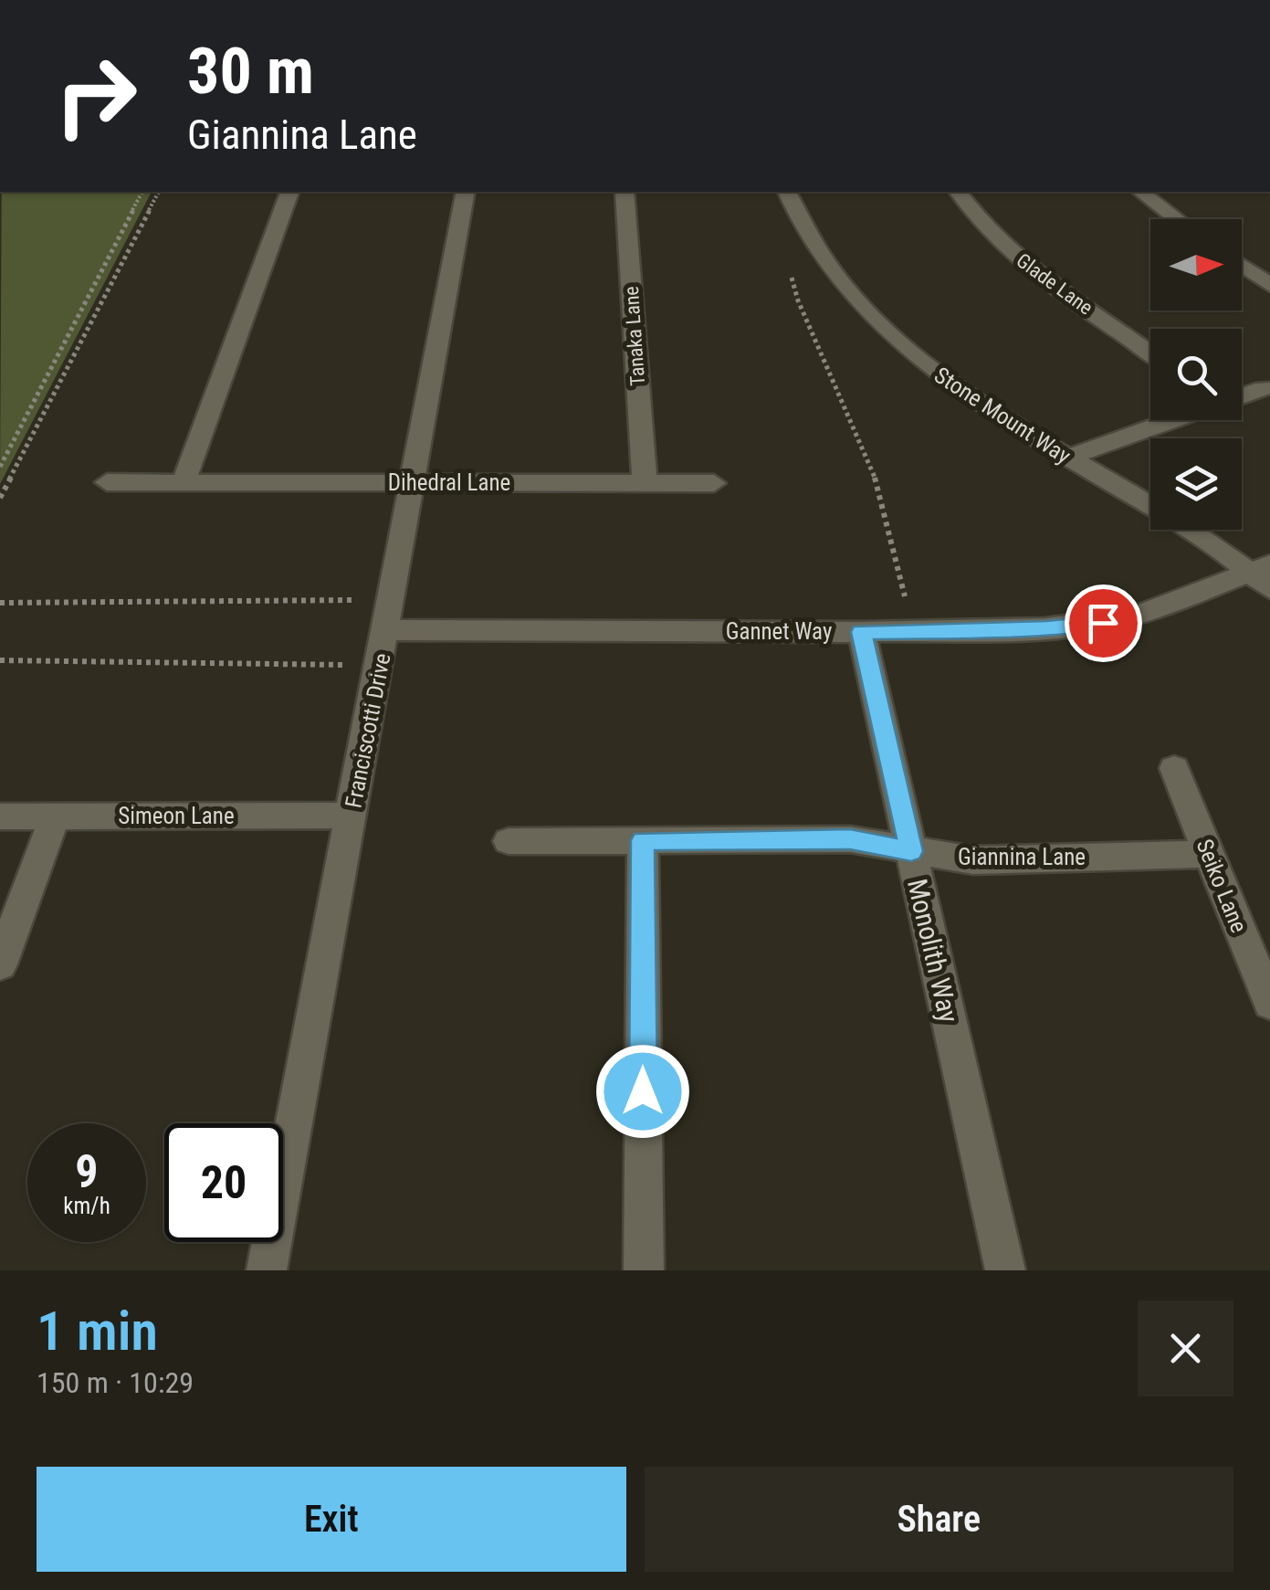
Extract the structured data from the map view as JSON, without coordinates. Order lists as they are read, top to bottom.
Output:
{
  "streets": {
    "street": [
      "Glade Lane",
      "Tanaka Lane",
      "Stone Mount Way",
      "Dihedral Lane",
      "Gannet Way",
      "Franciscotti Drive",
      "Simeon Lane",
      "Giannina Lane",
      "Seiko Lane",
      "Monolith Way"
    ]
  },
  "crossings": [
    ["Tanaka Lane", "Dihedral Lane"],
    ["Stone Mount Way", "Gannet Way"],
    ["Dihedral Lane", "Franciscotti Drive"],
    ["Gannet Way", "Franciscotti Drive"],
    ["Gannet Way", "Monolith Way"],
    ["Franciscotti Drive", "Simeon Lane"],
    ["Giannina Lane", "Seiko Lane"],
    ["Giannina Lane", "Monolith Way"]
  ],
  "north": "right",
  "page": {
    "turn": ["30 m", "Giannina Lane"],
    "speed": "9 km/h",
    "limit": "20",
    "heading": ["1 min", "150 m · 10:29"],
    "buttons": ["Exit", "Share"]
  }
}
